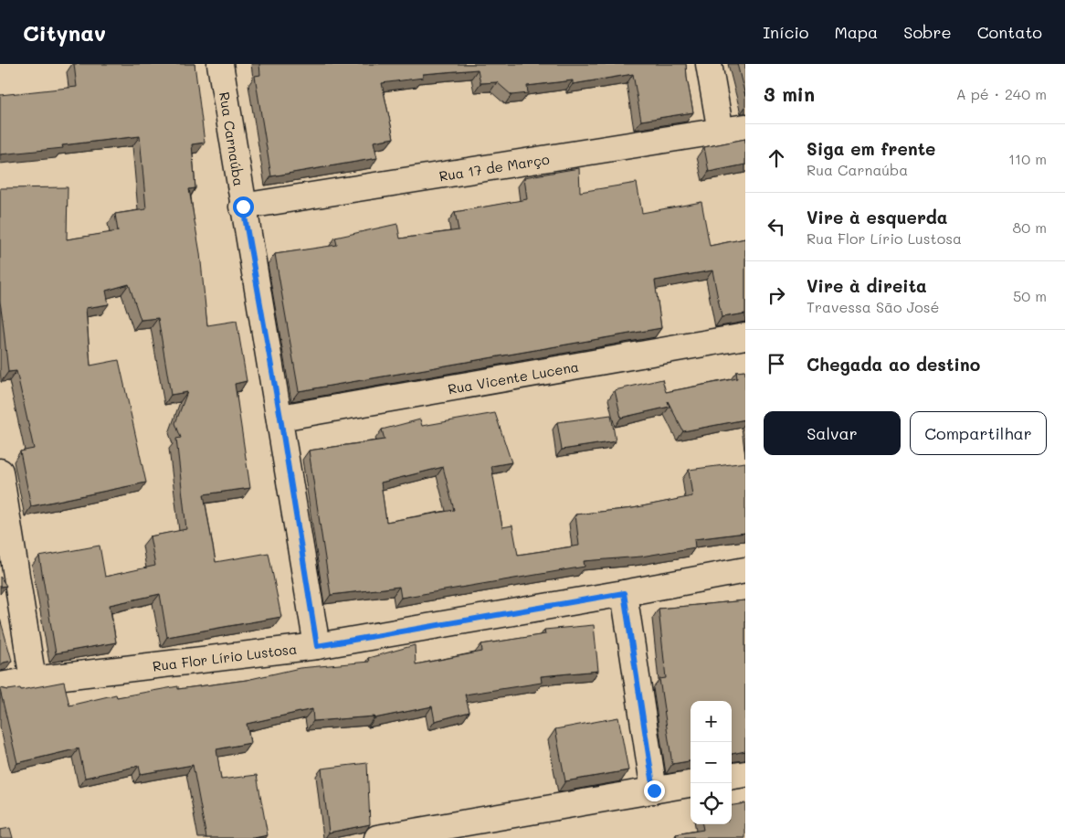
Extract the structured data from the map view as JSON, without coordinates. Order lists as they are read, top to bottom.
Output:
{
  "streets": {
    "street": [
      "Rua Carnaúba",
      "Rua 17 de Março",
      "Rua Vicente Lucena",
      "Rua Flor Lírio Lustosa"
    ]
  },
  "crossings": [
    ["Rua Carnaúba", "Rua 17 de Março"],
    ["Rua Carnaúba", "Rua Vicente Lucena"],
    ["Rua Carnaúba", "Rua Flor Lírio Lustosa"]
  ],
  "page": {
    "header": "Citynav",
    "nav": [
      "Início",
      "Mapa",
      "Sobre",
      "Contato"
    ],
    "heading": ["3 min", "A pé · 240 m"],
    "list": [
      ["Siga em frente", "Rua Carnaúba", "110 m"],
      ["Vire à esquerda", "Rua Flor Lírio Lustosa", "80 m"],
      ["Vire à direita", "Travessa São José", "50 m"],
      "Chegada ao destino"
    ],
    "buttons": ["Salvar", "Compartilhar"],
    "map_buttons": ["+", "−"]
  }
}
